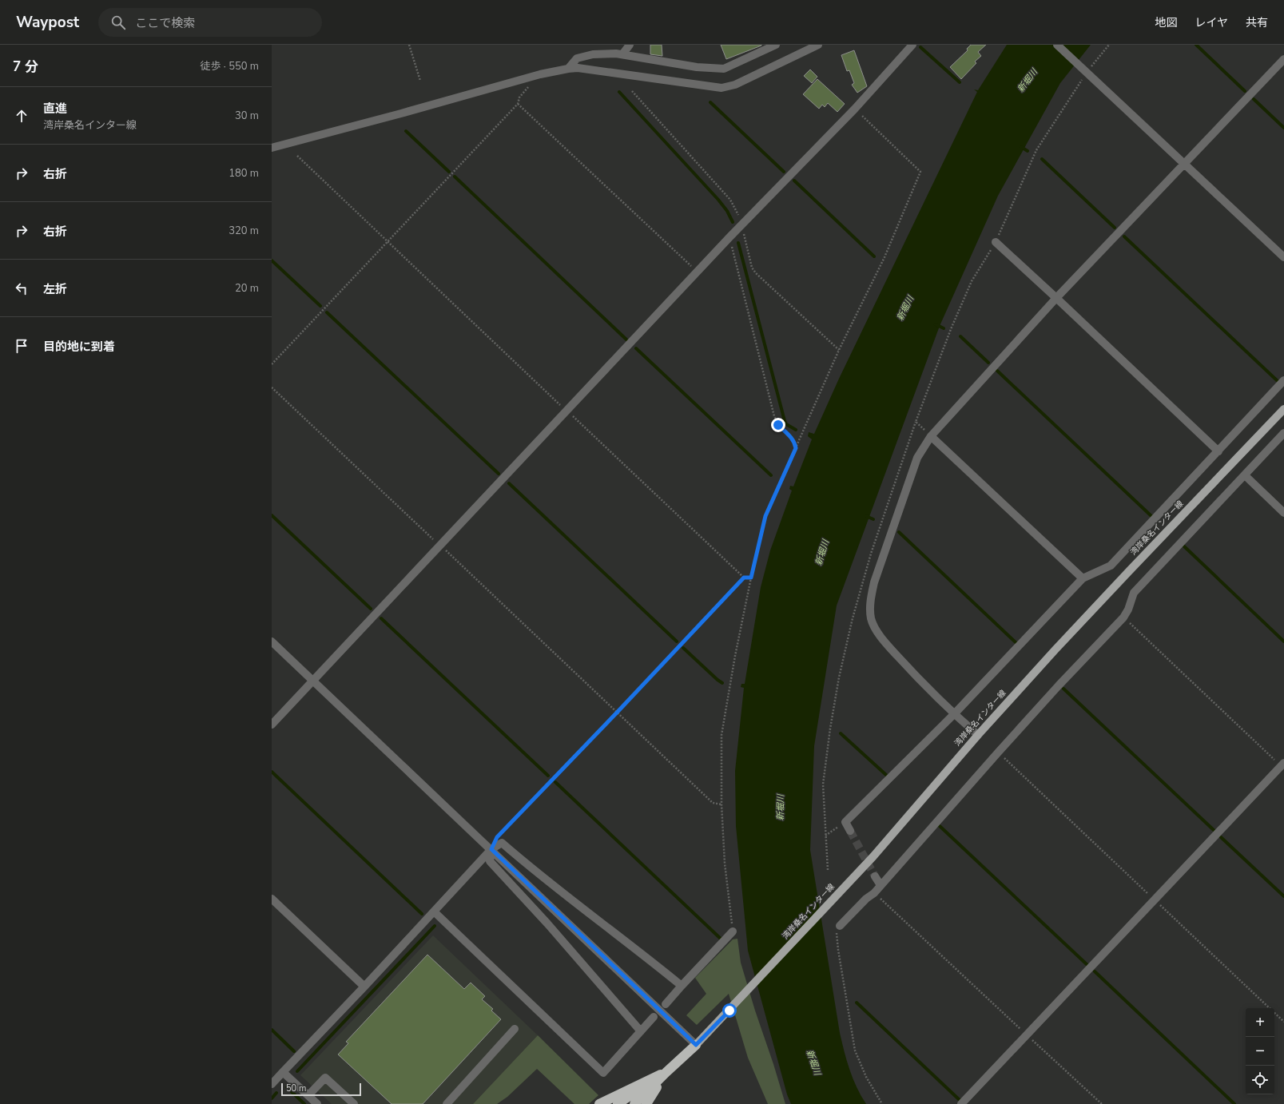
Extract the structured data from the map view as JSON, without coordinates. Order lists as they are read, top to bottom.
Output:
{
  "streets": {
    "main road": ["湾岸桑名インター線"]
  },
  "water": ["新堀川"],
  "scale_bar": "50 m",
  "page": {
    "header": "Waypost",
    "search": "ここで検索",
    "nav": ["地図", "レイヤ", "共有"],
    "heading": ["7 分", "徒歩 · 550 m"],
    "list": [
      ["直進", "湾岸桑名インター線", "30 m"],
      ["右折", "180 m"],
      ["右折", "320 m"],
      ["左折", "20 m"],
      "目的地に到着"
    ],
    "map_buttons": ["+", "−"],
    "scale": "50 m"
  }
}
